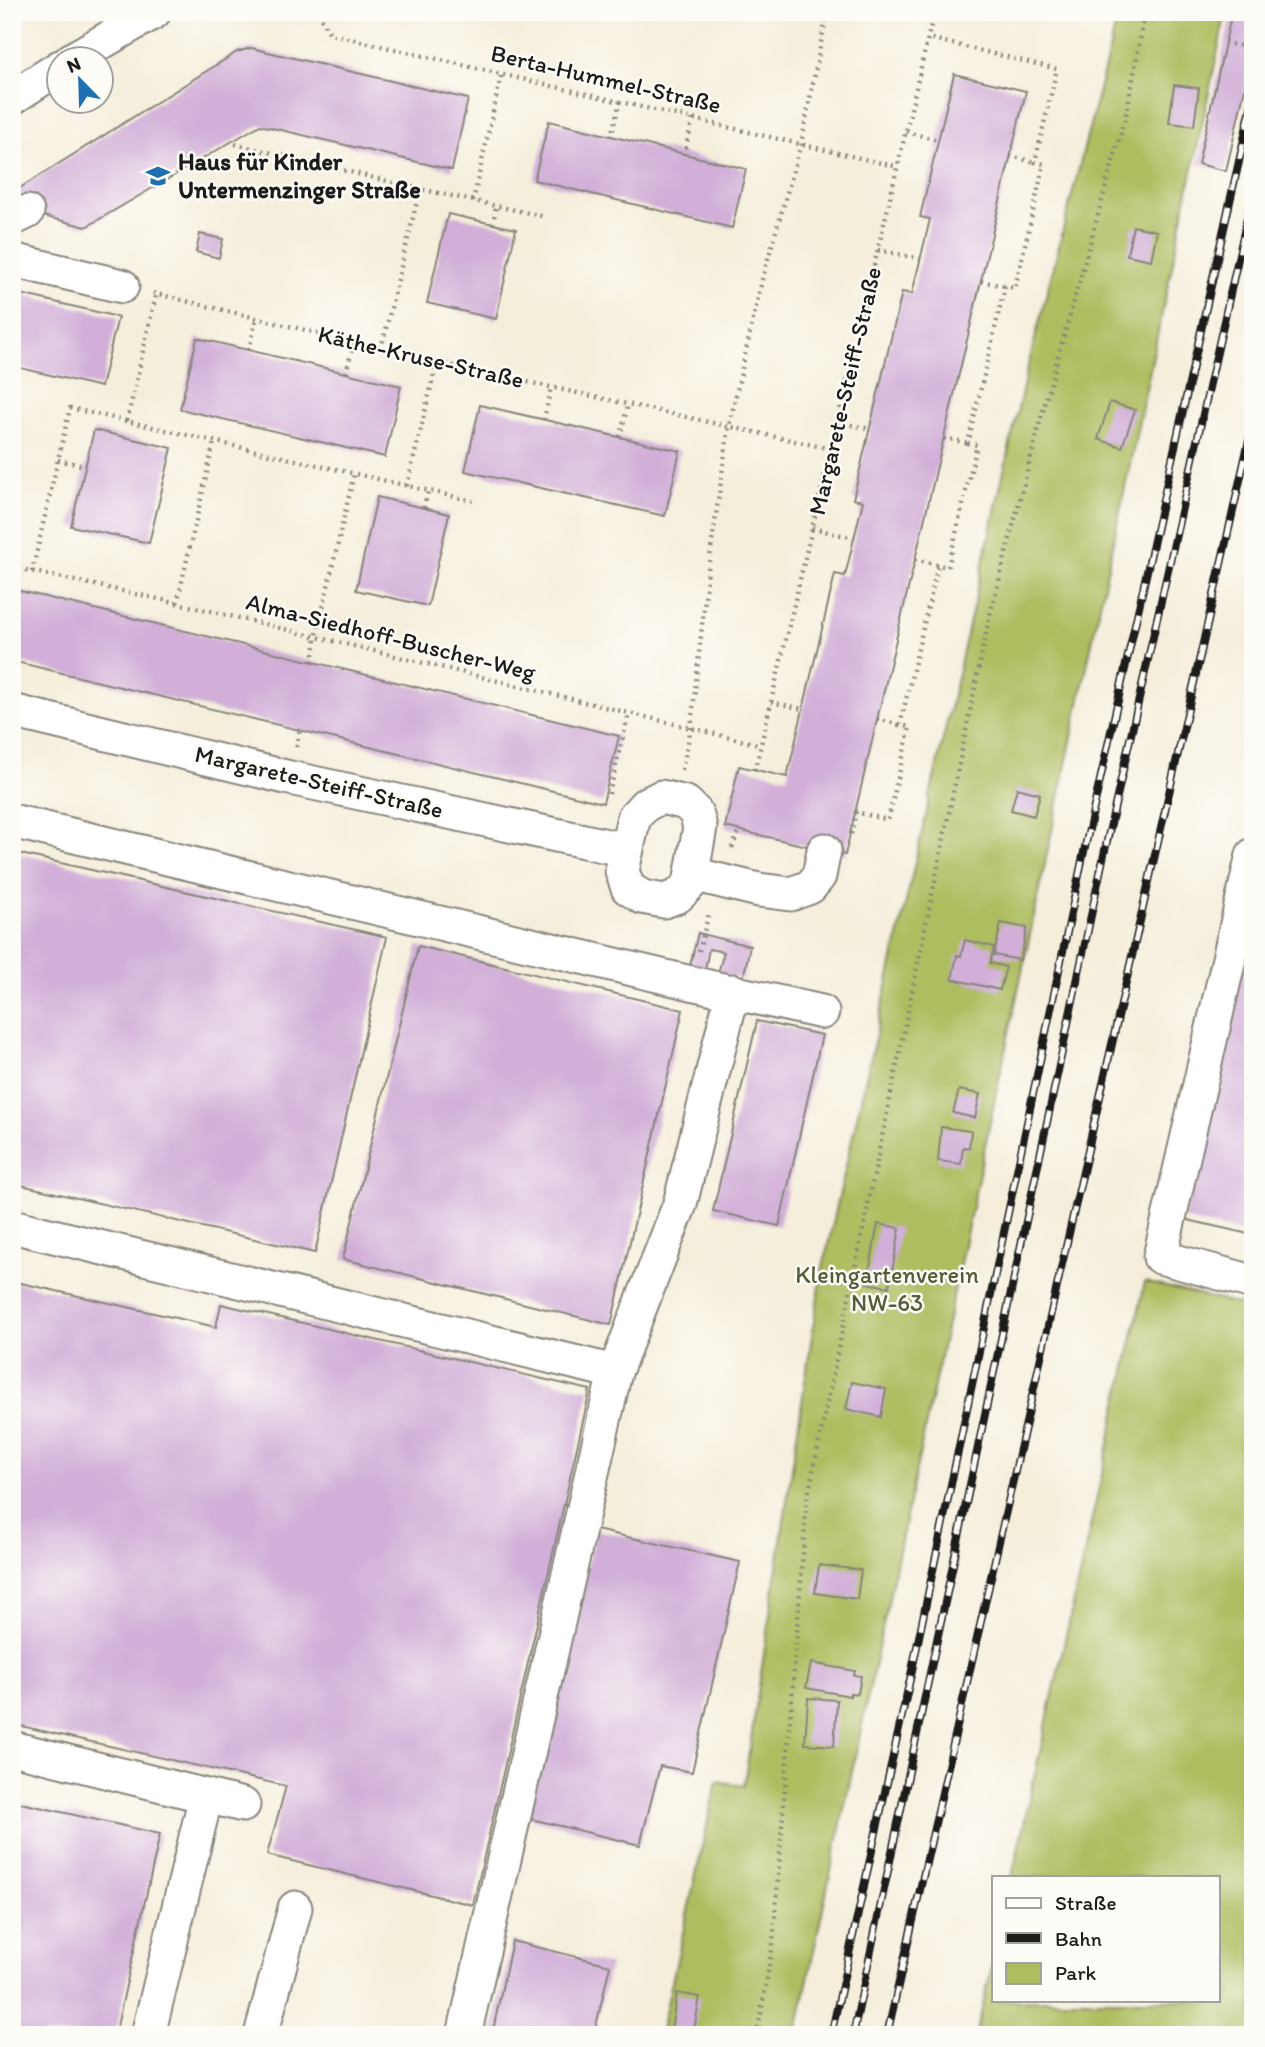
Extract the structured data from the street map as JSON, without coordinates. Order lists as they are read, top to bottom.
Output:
{
  "streets": {
    "street": ["Margarete-Steiff-Straße"],
    "path": ["Berta-Hummel-Straße", "Käthe-Kruse-Straße", "Alma-Siedhoff-Buscher-Weg"]
  },
  "crossings": [
    ["Berta-Hummel-Straße", "Margarete-Steiff-Straße"],
    ["Käthe-Kruse-Straße", "Margarete-Steiff-Straße"],
    ["Margarete-Steiff-Straße", "Alma-Siedhoff-Buscher-Weg"]
  ],
  "parks": ["Kleingartenverein NW-63"],
  "places": {
    "school or university": ["Haus für Kinder Untermenzinger Straße"]
  },
  "legend": ["Straße", "Bahn", "Park"],
  "north": "top left"
}
